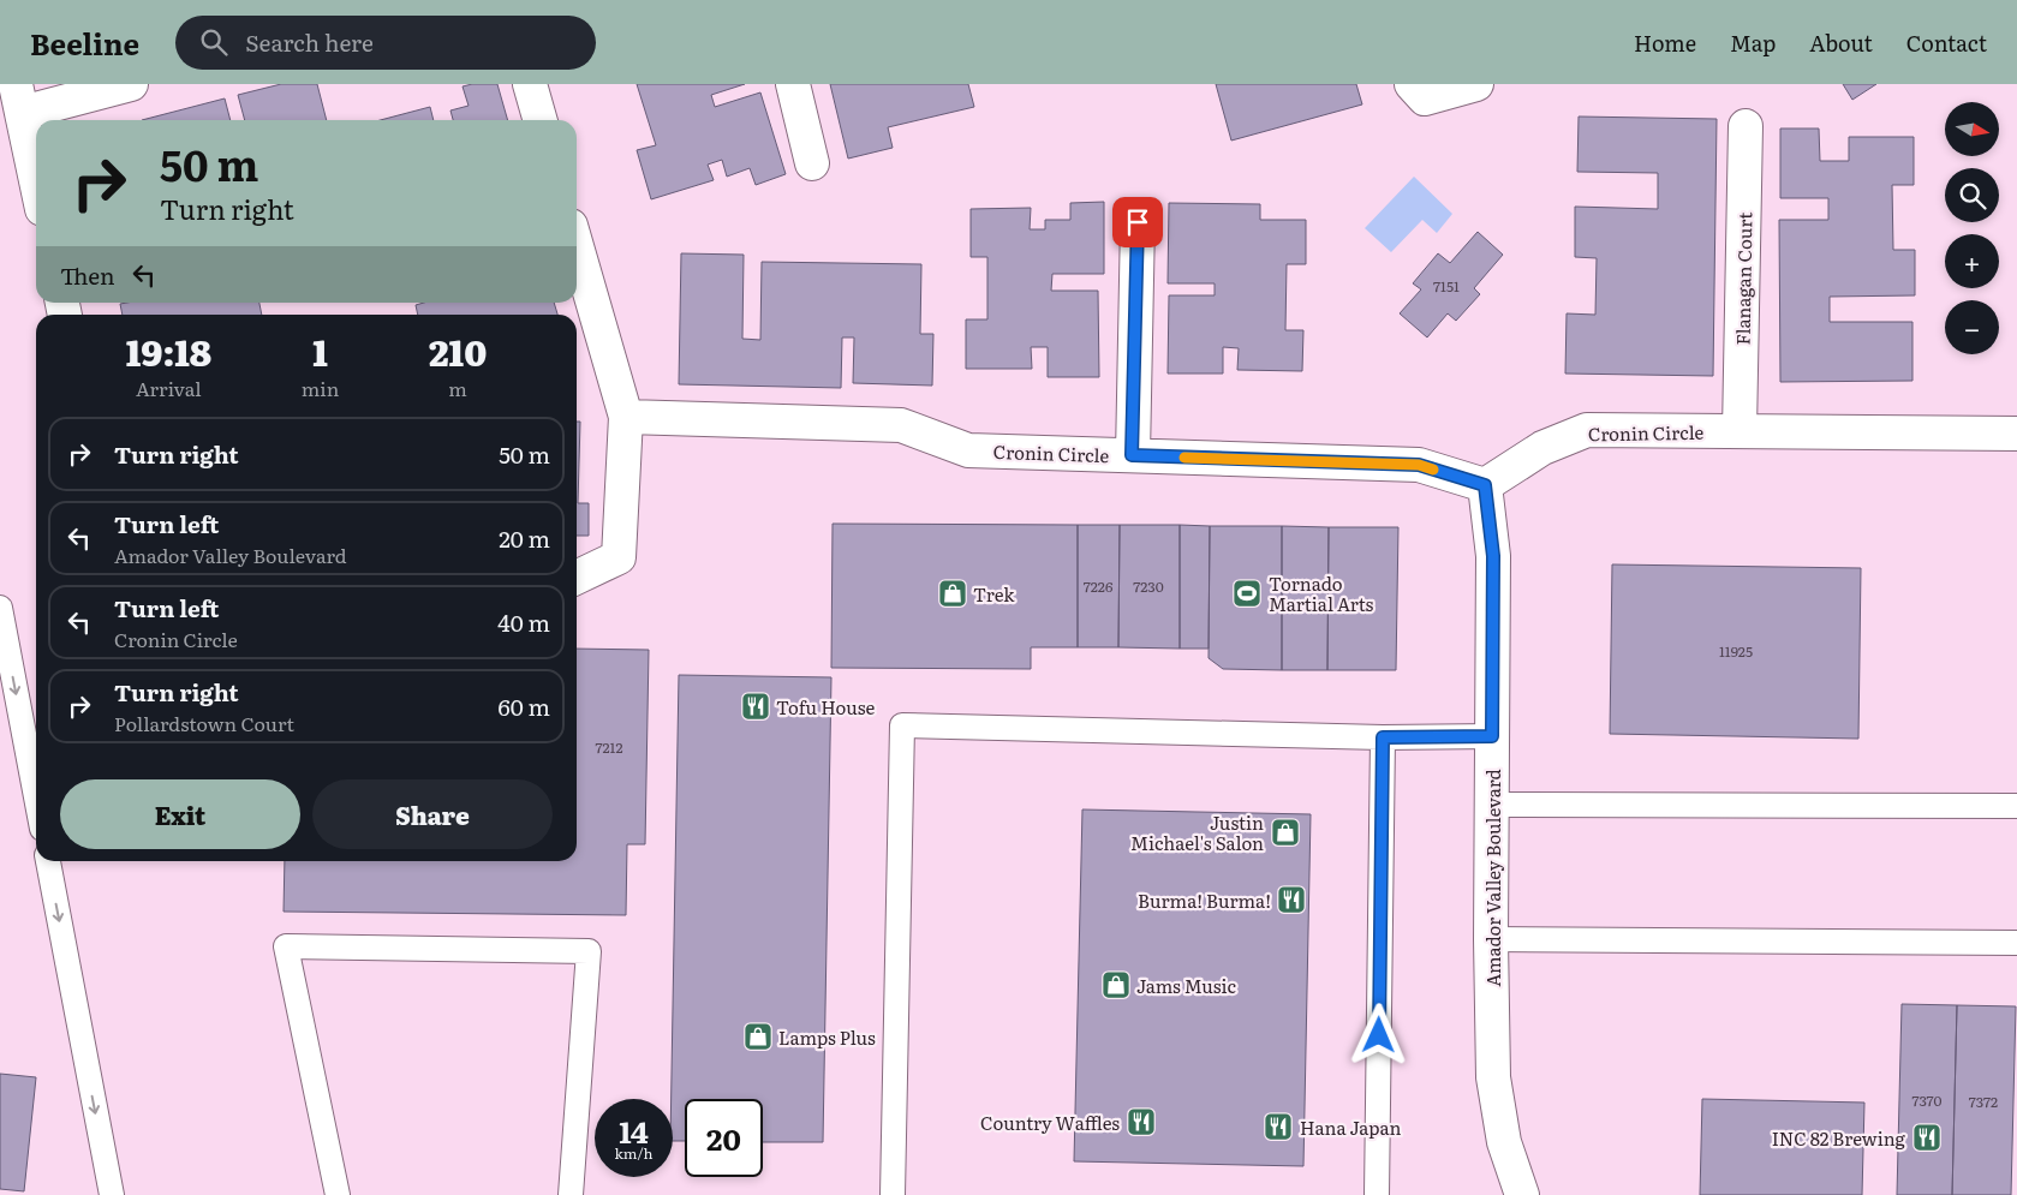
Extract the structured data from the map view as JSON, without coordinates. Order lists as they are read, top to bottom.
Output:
{
  "streets": {
    "street": ["Flanagan Court", "Cronin Circle", "Amador Valley Boulevard"]
  },
  "crossings": [
    ["Flanagan Court", "Cronin Circle"],
    ["Cronin Circle", "Amador Valley Boulevard"]
  ],
  "places": {
    "shop": [
      "Trek",
      "Justin Michael's Salon",
      "Jams Music",
      "Lamps Plus"
    ],
    "sports": ["Tornado Martial Arts"],
    "restaurant": [
      "Tofu House",
      "Burma! Burma!",
      "Country Waffles",
      "Hana Japan",
      "INC 82 Brewing"
    ]
  },
  "house_numbers": [
    "7151",
    "7226",
    "7230",
    "11925",
    "7212",
    "7370",
    "7372"
  ],
  "north": "right",
  "page": {
    "header": "Beeline",
    "search": "Search here",
    "nav": [
      "Home",
      "Map",
      "About",
      "Contact"
    ],
    "map_buttons": ["+", "−"],
    "turn": ["50 m", "Turn right"],
    "then": "Then",
    "eta": [
      "19:18",
      "Arrival",
      "1",
      "min",
      "210",
      "m"
    ],
    "list": [
      {
        "name": "Turn right",
        "value": "50 m"
      },
      {
        "name": "Turn left",
        "note": "Amador Valley Boulevard",
        "value": "20 m"
      },
      {
        "name": "Turn left",
        "note": "Cronin Circle",
        "value": "40 m"
      },
      {
        "name": "Turn right",
        "note": "Pollardstown Court",
        "value": "60 m"
      }
    ],
    "buttons": ["Exit", "Share"],
    "speed": "14 km/h",
    "limit": "20"
  }
}
